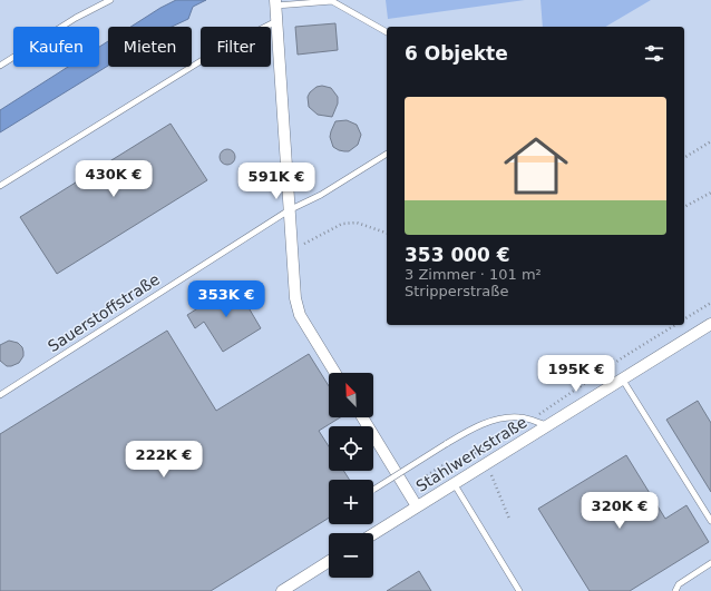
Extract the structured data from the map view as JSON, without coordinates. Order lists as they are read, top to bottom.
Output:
{
  "streets": {
    "street": ["Stahlwerkstraße"],
    "lane": ["Sauerstoffstraße"]
  },
  "north": "top left",
  "page": {
    "chip": ["Kaufen", "Mieten", "Filter"],
    "heading": "6 Objekte",
    "list": [
      {
        "name": "353 000 €",
        "note": "3 Zimmer · 101 m² · Stripperstraße"
      }
    ],
    "price": [
      "430K €",
      "591K €",
      "353K €",
      "195K €",
      "222K €",
      "320K €"
    ],
    "map_buttons": ["+", "−"]
  }
}
